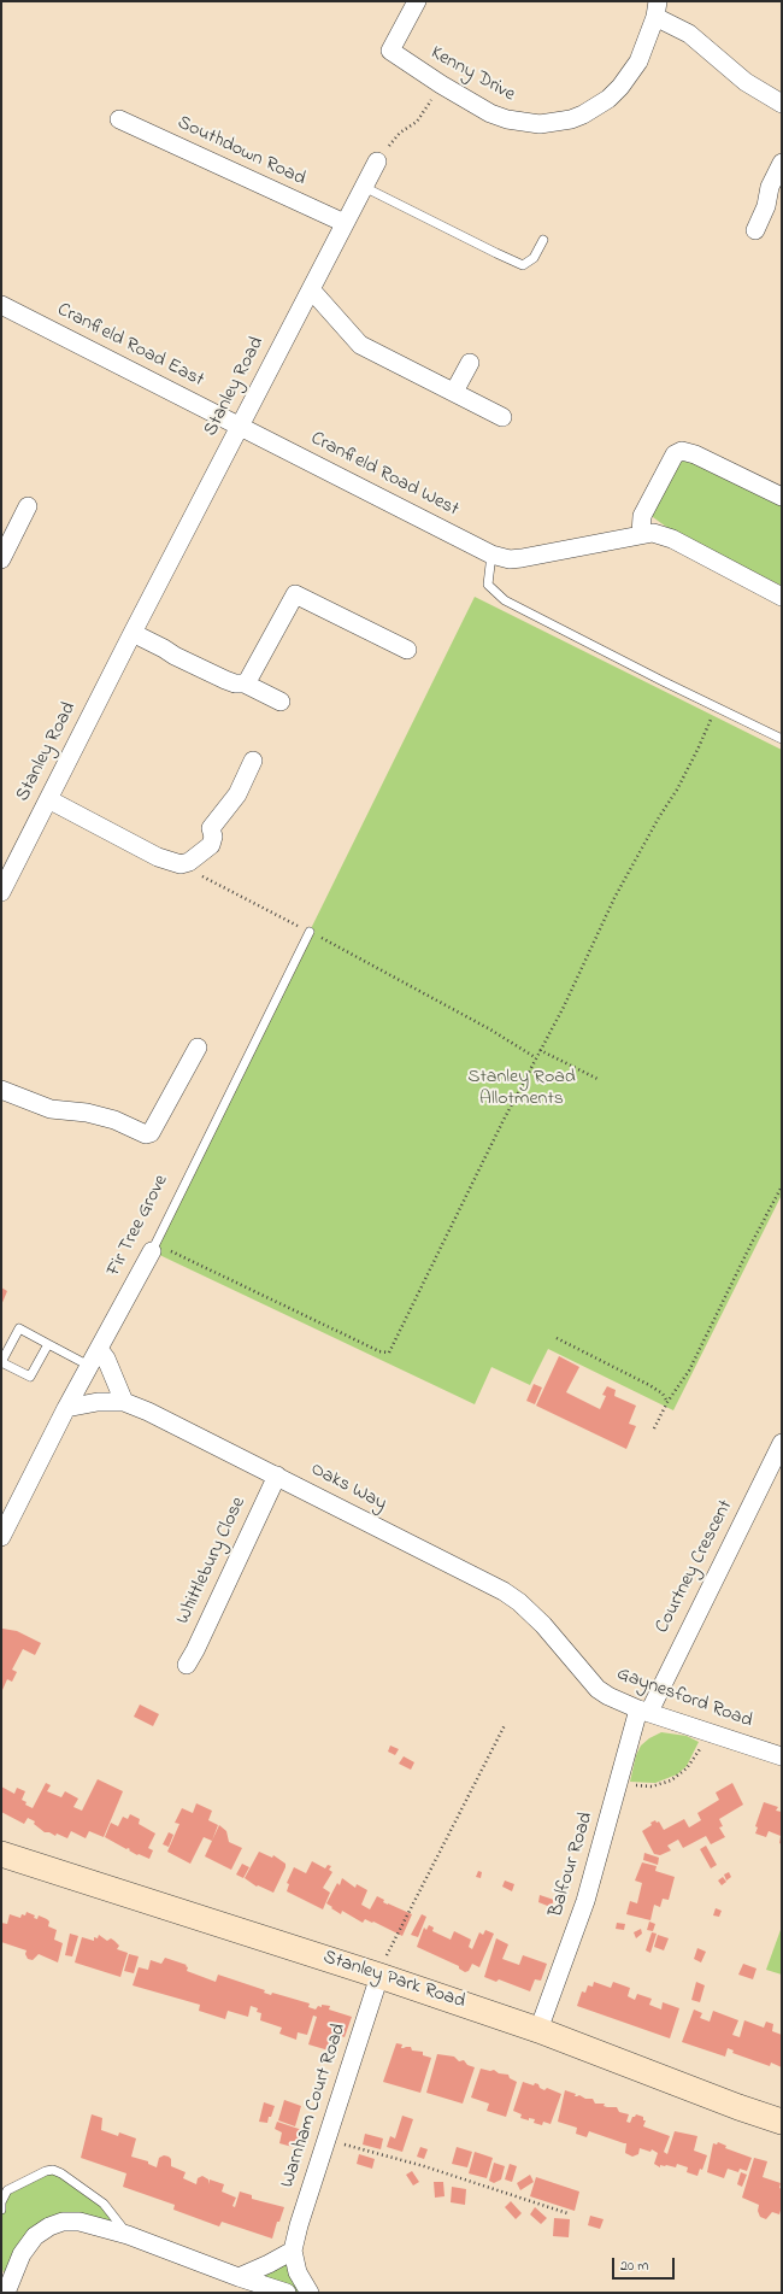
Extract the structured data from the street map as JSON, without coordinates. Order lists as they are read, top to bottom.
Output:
{
  "streets": {
    "street": [
      "Kenny Drive",
      "Southdown Road",
      "Cranfield Road East",
      "Stanley Road",
      "Cranfield Road West",
      "Fir Tree Grove",
      "Oaks Way",
      "Whittlebury Close",
      "Courtney Crescent",
      "Gaynesford Road",
      "Balfour Road",
      "Stanley Park Road",
      "Warnham Court Road"
    ]
  },
  "crossings": [
    ["Southdown Road", "Stanley Road"],
    ["Cranfield Road East", "Stanley Road"],
    ["Cranfield Road East", "Cranfield Road West"],
    ["Stanley Road", "Cranfield Road West"],
    ["Fir Tree Grove", "Oaks Way"],
    ["Oaks Way", "Whittlebury Close"],
    ["Oaks Way", "Gaynesford Road"],
    ["Courtney Crescent", "Gaynesford Road"],
    ["Courtney Crescent", "Balfour Road"],
    ["Gaynesford Road", "Balfour Road"],
    ["Balfour Road", "Stanley Park Road"],
    ["Stanley Park Road", "Warnham Court Road"]
  ],
  "parks": ["Stanley Road Allotments"],
  "scale_bar": "20 m"
}
